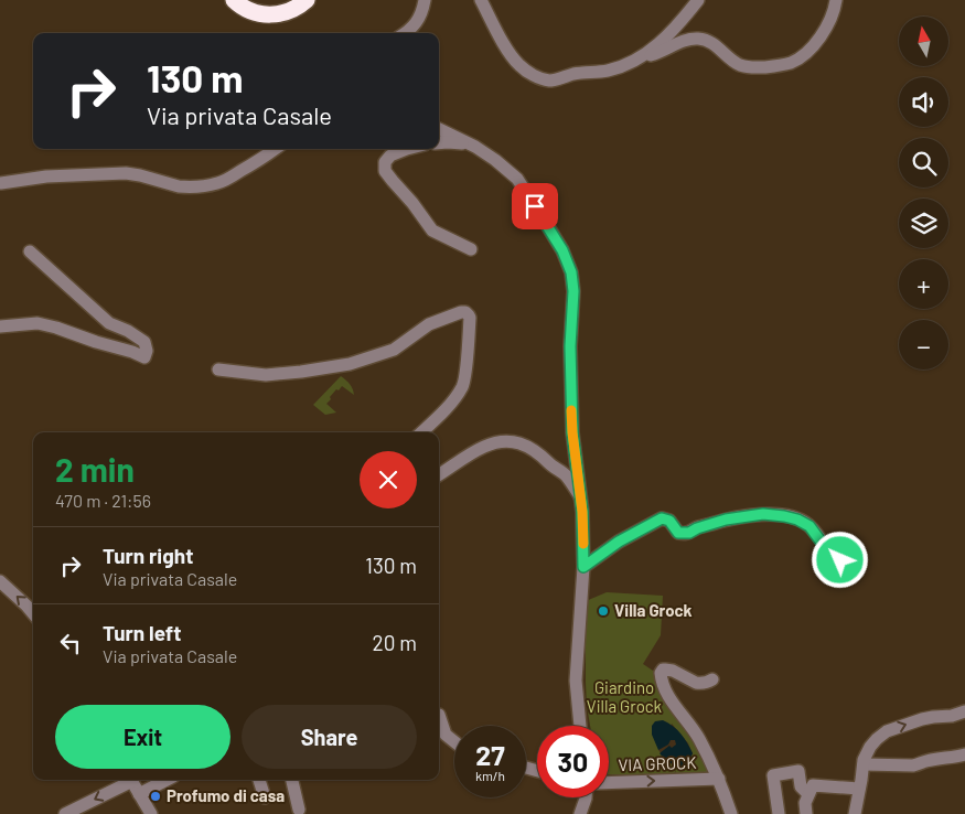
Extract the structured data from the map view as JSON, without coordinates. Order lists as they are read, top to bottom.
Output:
{
  "streets": {
    "street": ["VIA GROCK"]
  },
  "one_way": ["VIA GROCK"],
  "parks": ["Giardino Villa Grock"],
  "places": ["Villa Grock", "Profumo di casa"],
  "north": "top",
  "page": {
    "map_buttons": ["+", "−"],
    "turn": ["130 m", "Via privata Casale"],
    "heading": ["2 min", "470 m · 21:56"],
    "list": [
      {
        "name": "Turn right",
        "note": "Via privata Casale",
        "value": "130 m"
      },
      {
        "name": "Turn left",
        "note": "Via privata Casale",
        "value": "20 m"
      }
    ],
    "buttons": ["Exit", "Share"],
    "speed": "27 km/h",
    "limit": "30"
  }
}
